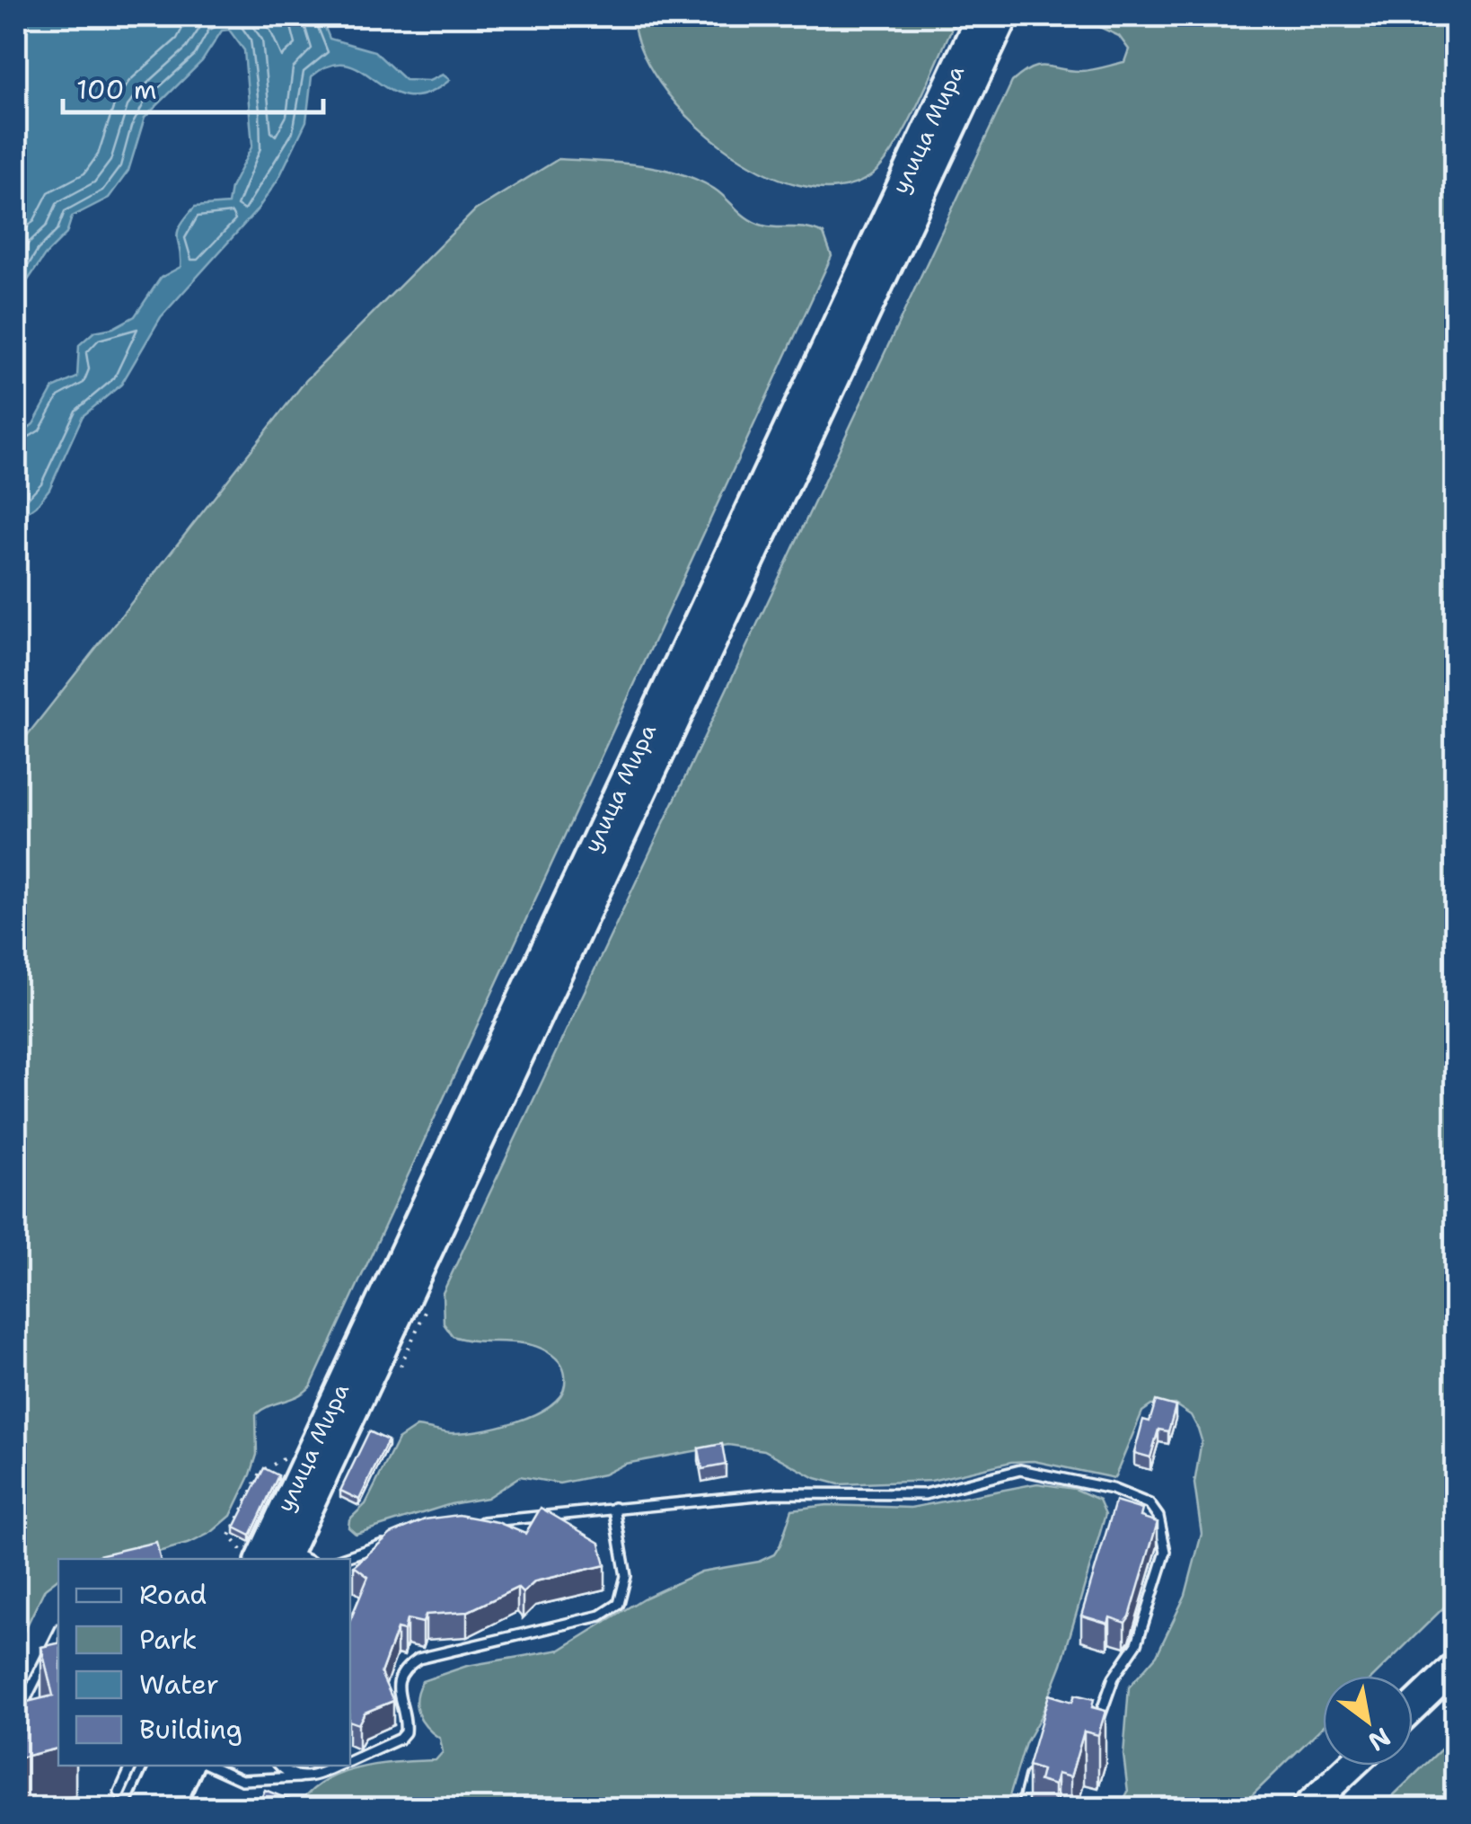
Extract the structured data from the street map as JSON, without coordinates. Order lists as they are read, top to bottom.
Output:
{
  "streets": {
    "main road": ["улица Мира"]
  },
  "legend": [
    "Road",
    "Park",
    "Water",
    "Building"
  ],
  "scale_bar": "100 m",
  "north": "bottom right"
}
